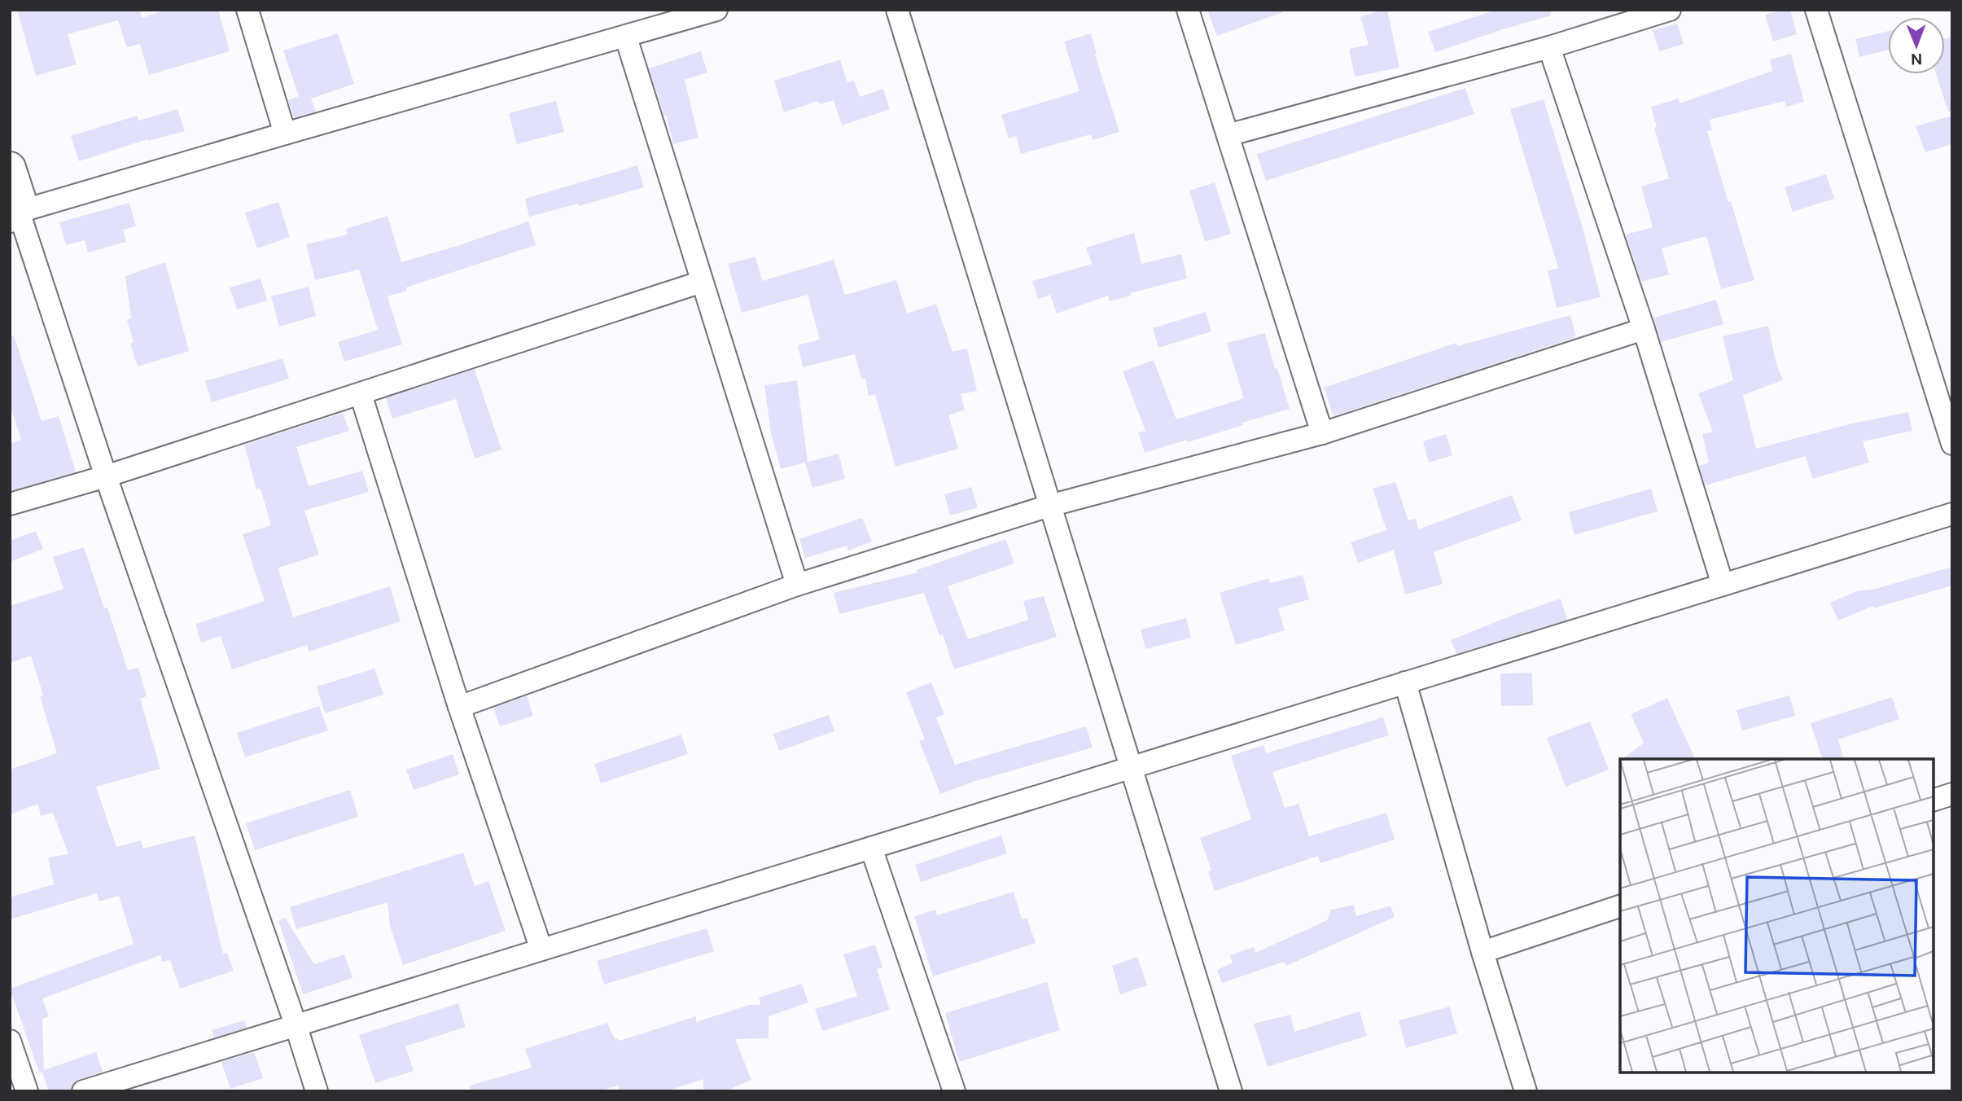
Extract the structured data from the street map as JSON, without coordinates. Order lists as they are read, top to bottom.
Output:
{
  "north": "bottom"
}
